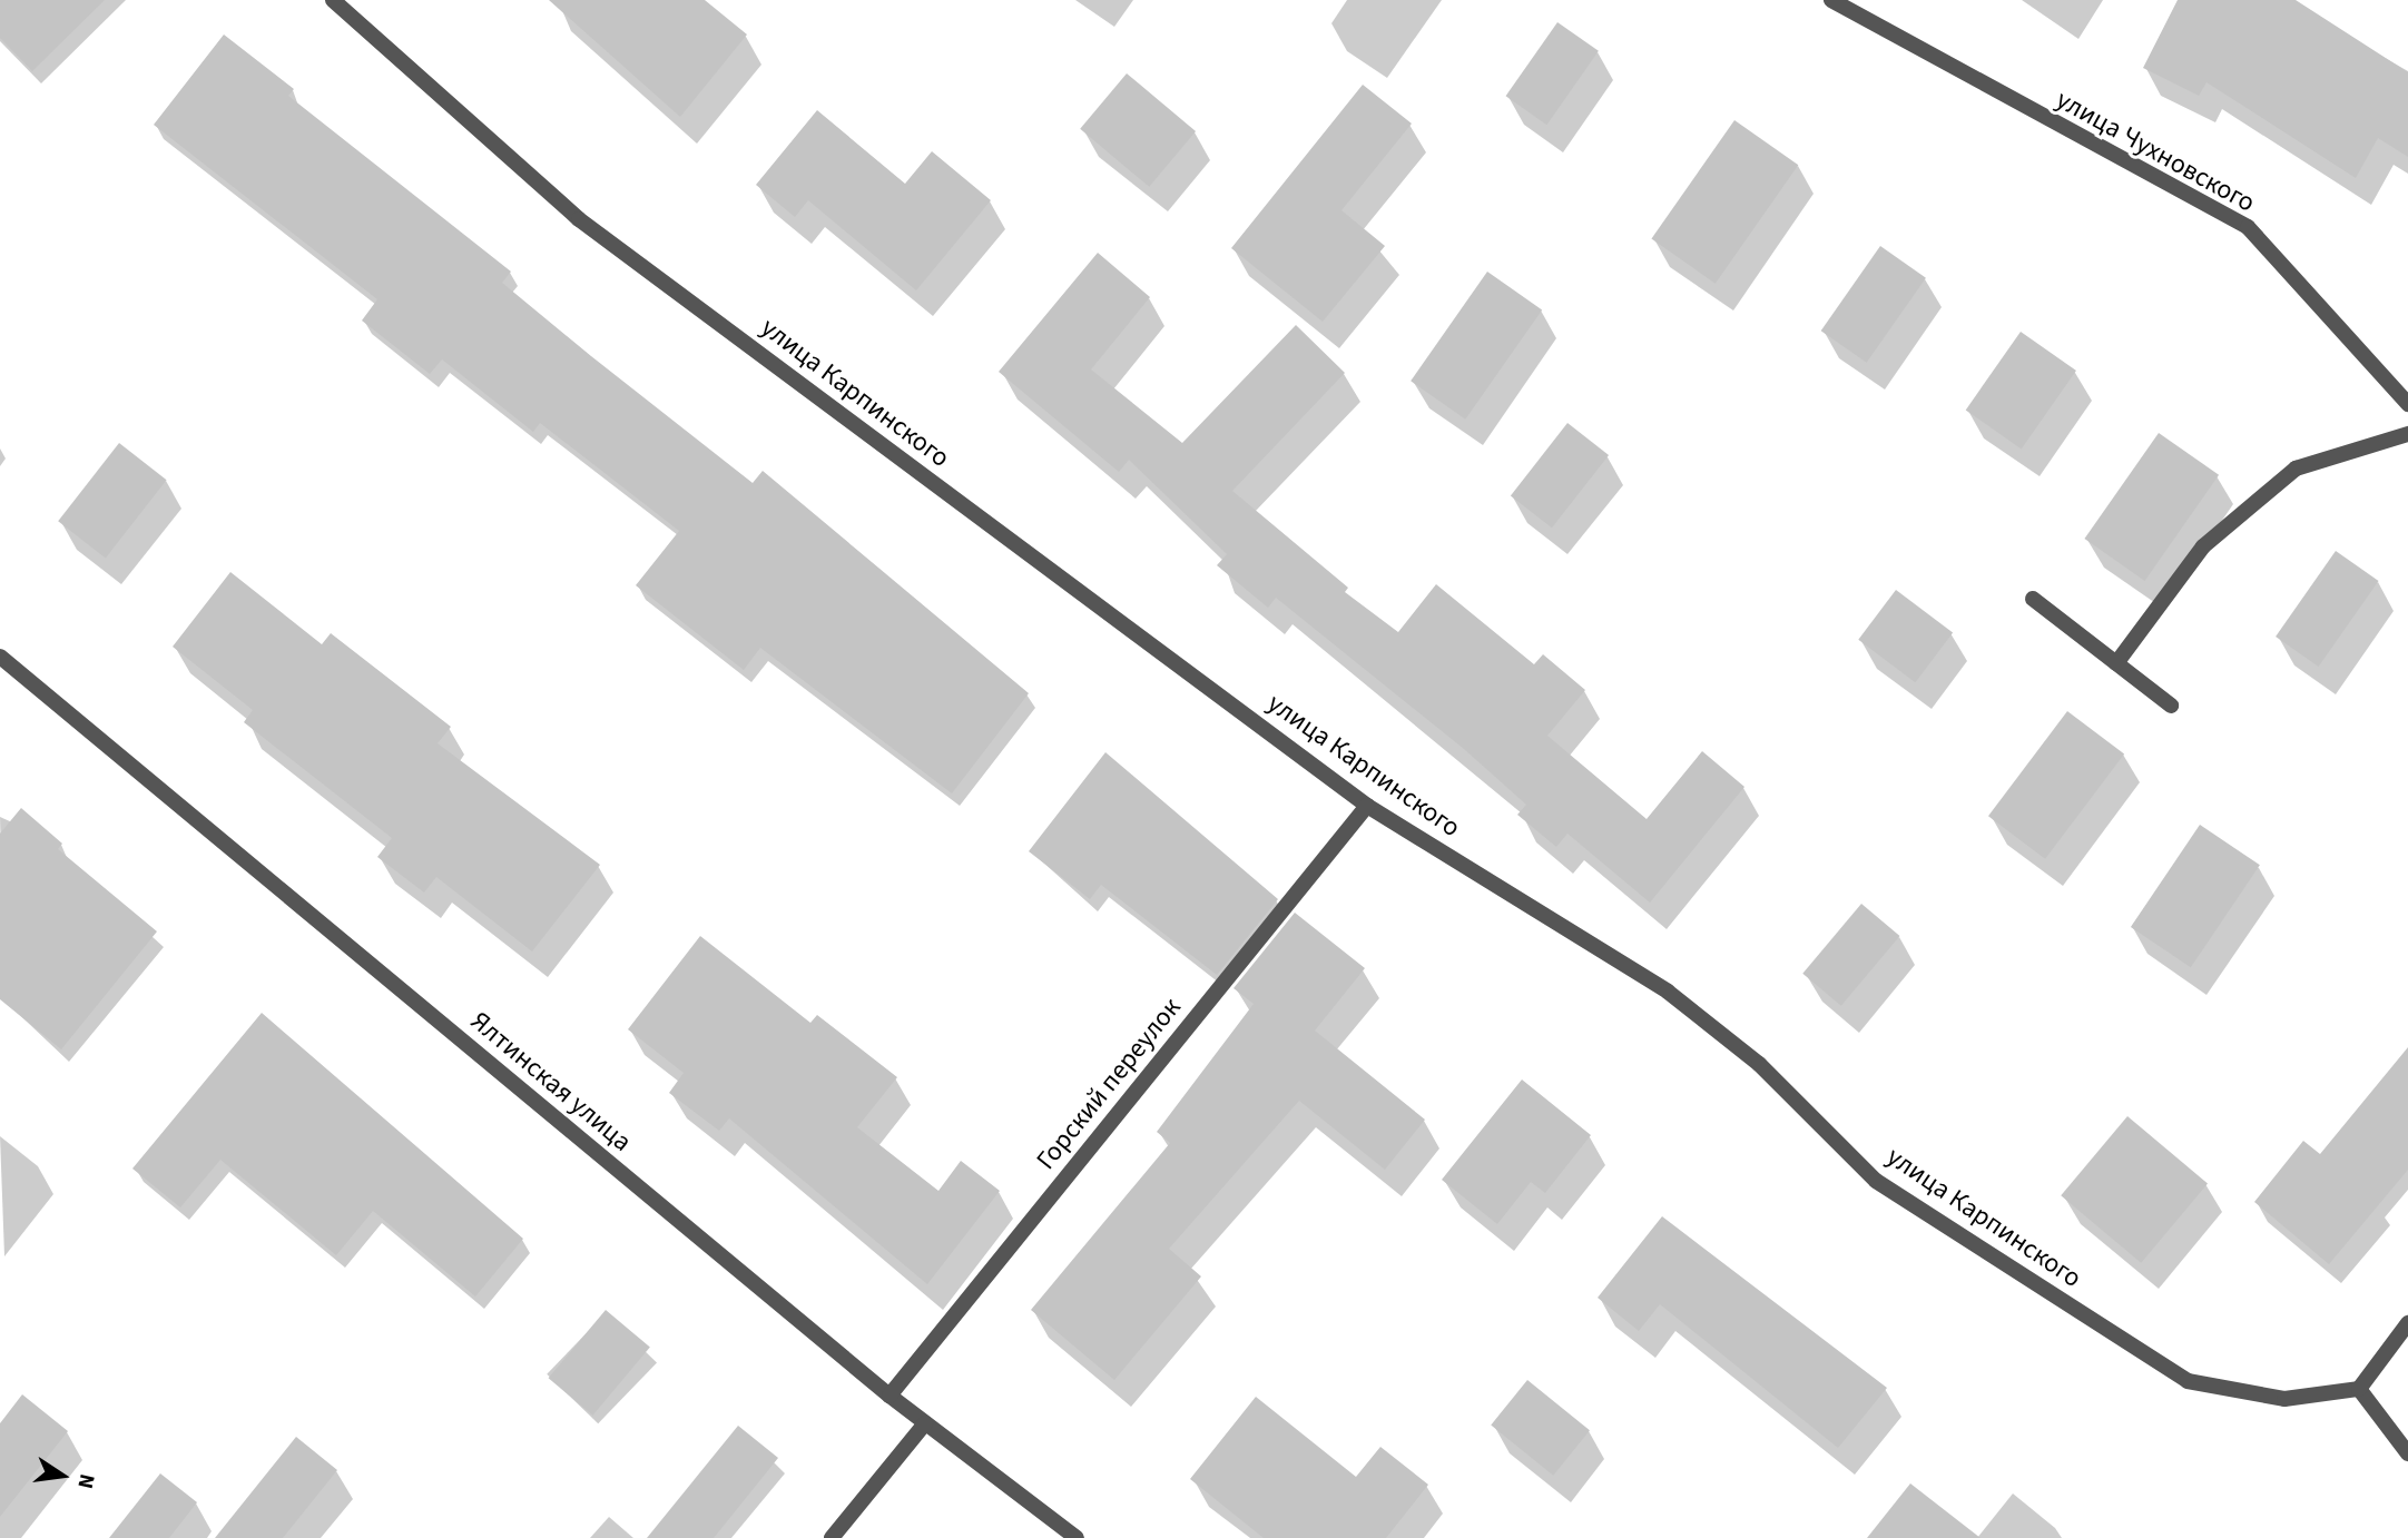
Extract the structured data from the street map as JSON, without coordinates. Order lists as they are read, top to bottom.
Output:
{
  "streets": {
    "street": [
      "улица Чухновского",
      "улица Карпинского",
      "Ялтинская улица",
      "Горский переулок"
    ]
  },
  "crossings": [
    ["улица Карпинского", "Горский переулок"],
    ["Ялтинская улица", "Горский переулок"]
  ],
  "north": "right"
}
